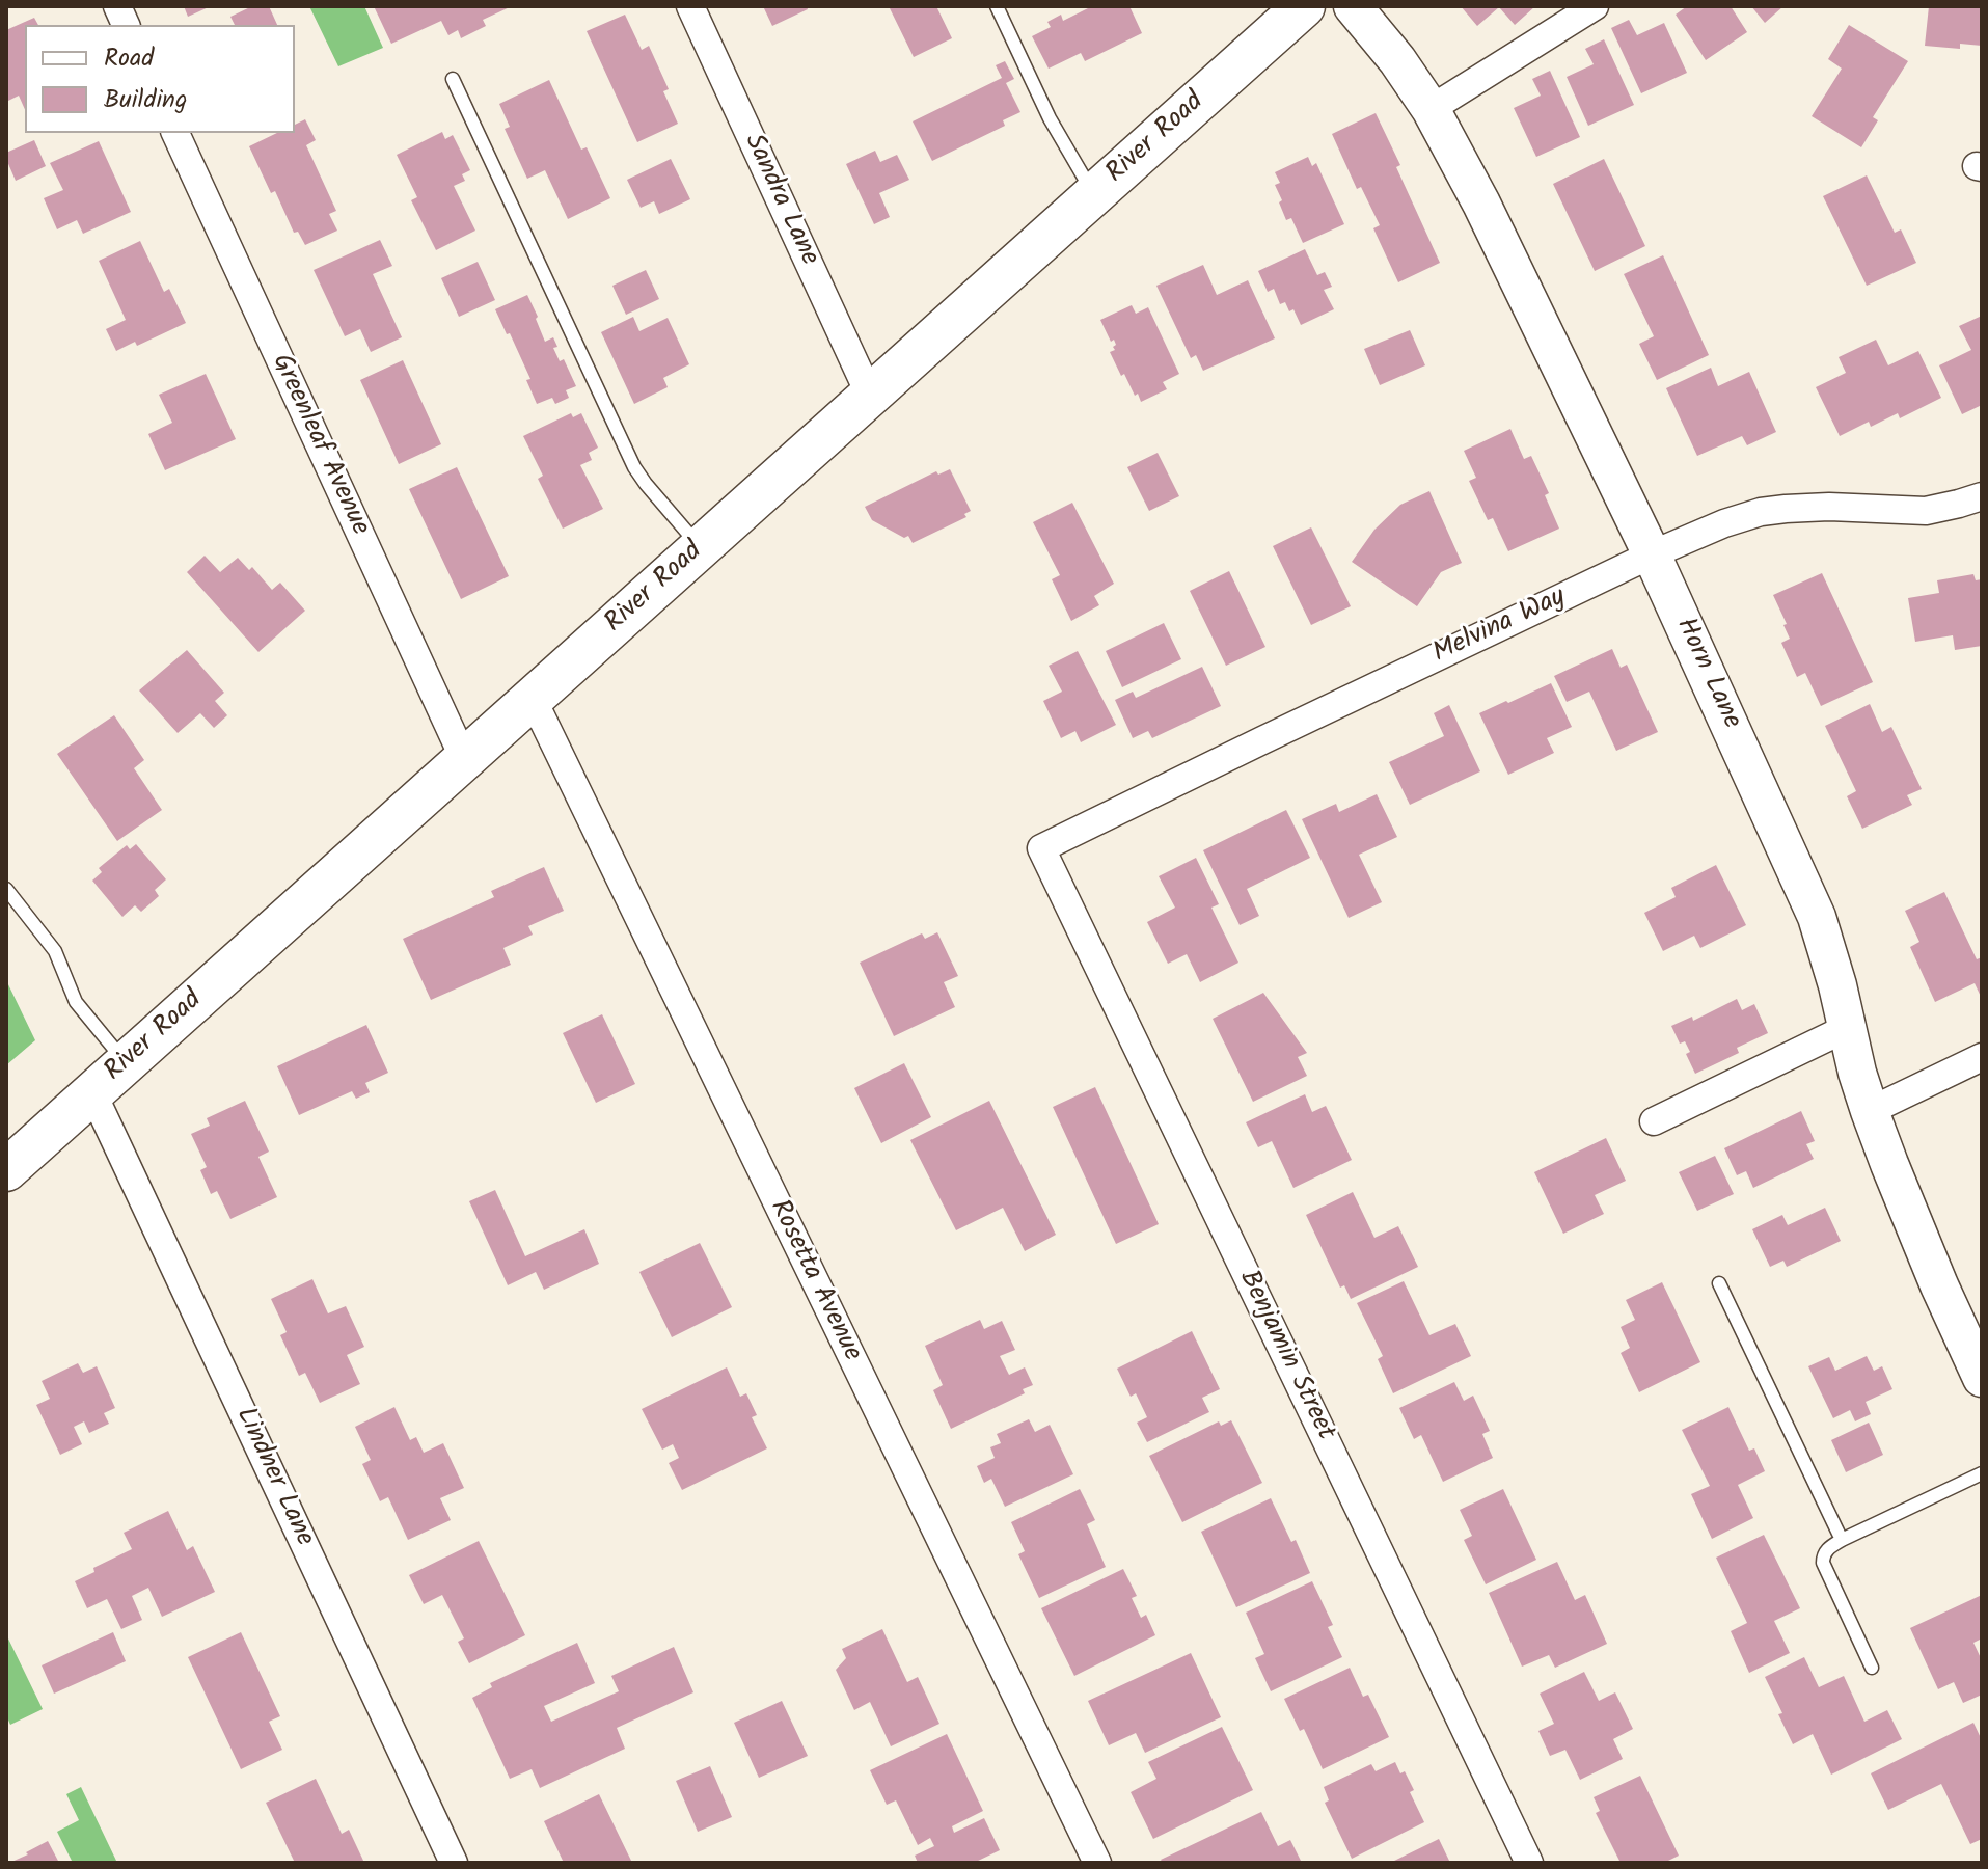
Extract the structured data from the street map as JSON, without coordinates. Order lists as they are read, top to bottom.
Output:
{
  "streets": {
    "main road": ["River Road"],
    "street": [
      "Sandra Lane",
      "Greenleaf Avenue",
      "Melvina Way",
      "Horn Lane",
      "Rosetta Avenue",
      "Benjamin Street",
      "Lindner Lane"
    ]
  },
  "crossings": [
    ["River Road", "Sandra Lane"],
    ["River Road", "Greenleaf Avenue"],
    ["River Road", "Rosetta Avenue"],
    ["River Road", "Lindner Lane"],
    ["Melvina Way", "Horn Lane"],
    ["Melvina Way", "Benjamin Street"]
  ],
  "legend": ["Road", "Building"]
}
